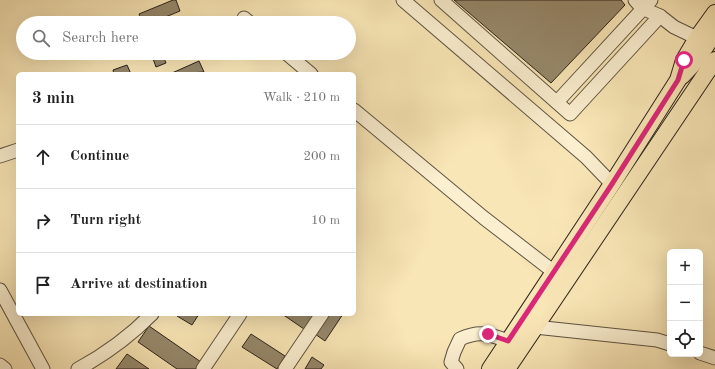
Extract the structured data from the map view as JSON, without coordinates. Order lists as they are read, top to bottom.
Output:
{
  "page": {
    "search": "Search here",
    "heading": ["3 min", "Walk · 210 m"],
    "list": [
      ["Continue", "200 m"],
      ["Turn right", "10 m"],
      "Arrive at destination"
    ],
    "map_buttons": ["+", "−"]
  }
}
